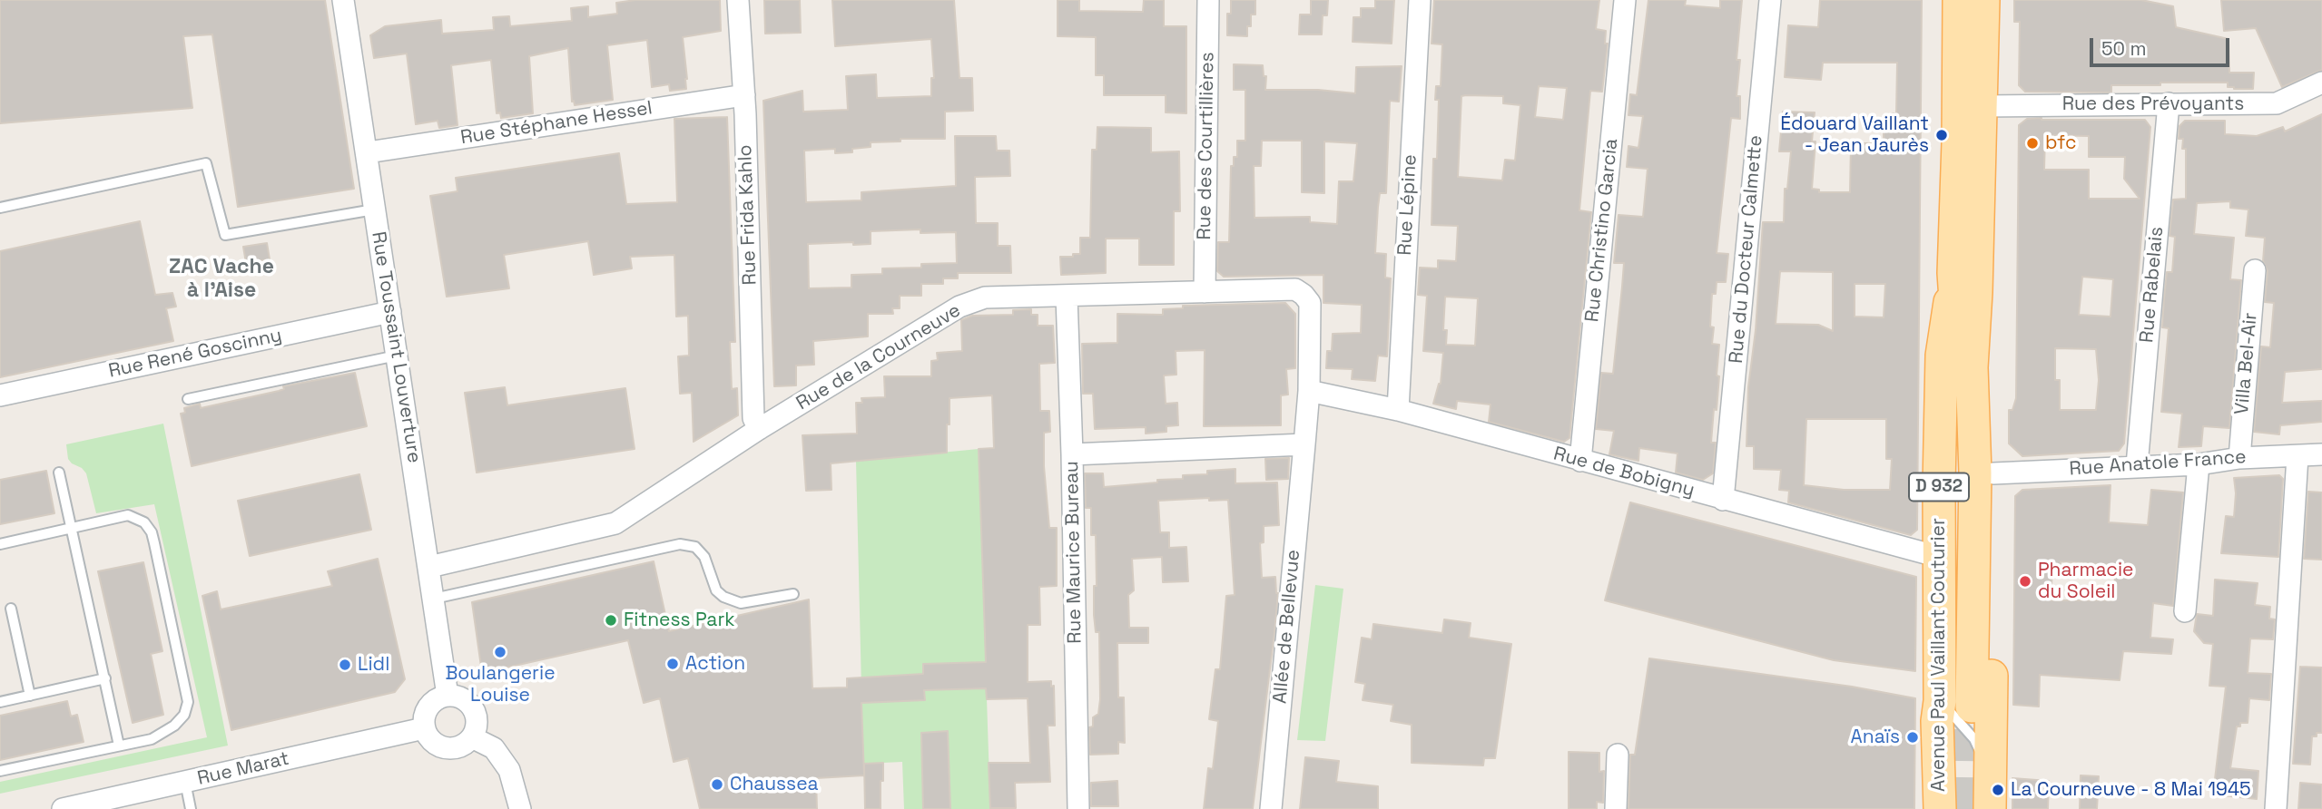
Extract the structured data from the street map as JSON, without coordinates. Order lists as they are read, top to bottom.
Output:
{
  "streets": {
    "main road": ["D 932", "Avenue Paul Vaillant Couturier"],
    "street": [
      "Rue des Prévoyants",
      "Rue Stéphane Hessel",
      "Rue des Courtillières",
      "Rue Lépine",
      "Rue Frida Kahlo",
      "Rue Christino Garcia",
      "Rue du Docteur Calmette",
      "Rue Rabelais",
      "Rue Toussaint Louverture",
      "Rue René Goscinny",
      "Rue de la Courneuve",
      "Villa Bel-Air",
      "Rue Anatole France",
      "Rue de Bobigny",
      "Rue Maurice Bureau",
      "Allée de Bellevue",
      "Rue Marat"
    ]
  },
  "crossings": [
    ["Rue des Prévoyants", "Rue Rabelais"],
    ["Rue des Prévoyants", "Avenue Paul Vaillant Couturier"],
    ["Rue Stéphane Hessel", "Rue Frida Kahlo"],
    ["Rue Stéphane Hessel", "Rue Toussaint Louverture"],
    ["Rue des Courtillières", "Rue de la Courneuve"],
    ["Rue Lépine", "Rue de Bobigny"],
    ["Rue Frida Kahlo", "Rue de la Courneuve"],
    ["Rue Christino Garcia", "Rue de Bobigny"],
    ["Rue du Docteur Calmette", "Rue de Bobigny"],
    ["Rue Rabelais", "Rue Anatole France"],
    ["Rue Toussaint Louverture", "Rue René Goscinny"],
    ["Rue Toussaint Louverture", "Rue de la Courneuve"],
    ["Rue Toussaint Louverture", "Rue Marat"],
    ["Rue de la Courneuve", "Rue de Bobigny"],
    ["Rue de la Courneuve", "Rue Maurice Bureau"],
    ["Rue de la Courneuve", "Allée de Bellevue"],
    ["Villa Bel-Air", "Rue Anatole France"],
    ["Rue Anatole France", "Avenue Paul Vaillant Couturier"],
    ["Rue de Bobigny", "Allée de Bellevue"],
    ["Rue de Bobigny", "Avenue Paul Vaillant Couturier"]
  ],
  "districts": ["ZAC Vache à l'Aise"],
  "places": [
    "Édouard Vaillant - Jean Jaurès",
    "bfc",
    "Pharmacie du Soleil",
    "Fitness Park",
    "Boulangerie Louise",
    "Action",
    "Lidl",
    "Anaïs",
    "Chaussea",
    "La Courneuve - 8 Mai 1945"
  ],
  "scale_bar": "50 m"
}
